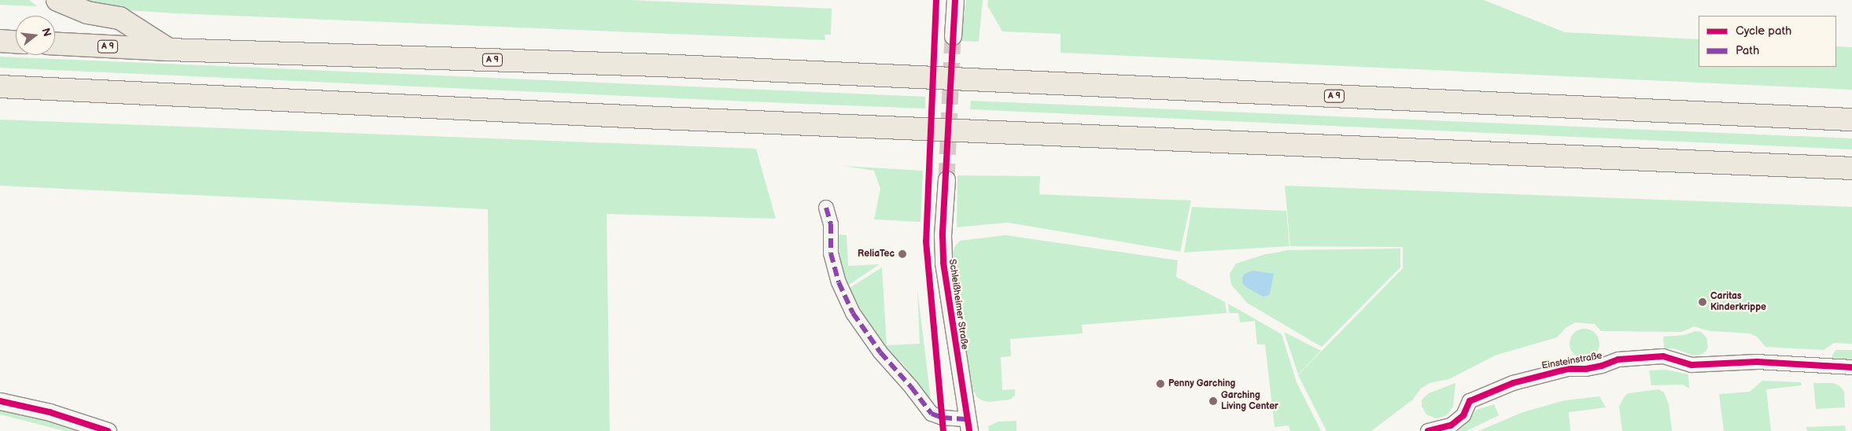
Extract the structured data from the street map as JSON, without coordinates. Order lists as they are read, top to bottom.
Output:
{
  "streets": {
    "highway": ["A 9"],
    "street": ["Schleißheimer Straße", "Einsteinstraße"]
  },
  "places": [
    "ReliaTec",
    "Caritas Kinderkrippe",
    "Penny Garching",
    "Garching Living Center"
  ],
  "legend": ["Cycle path", "Path"],
  "north": "right"
}
